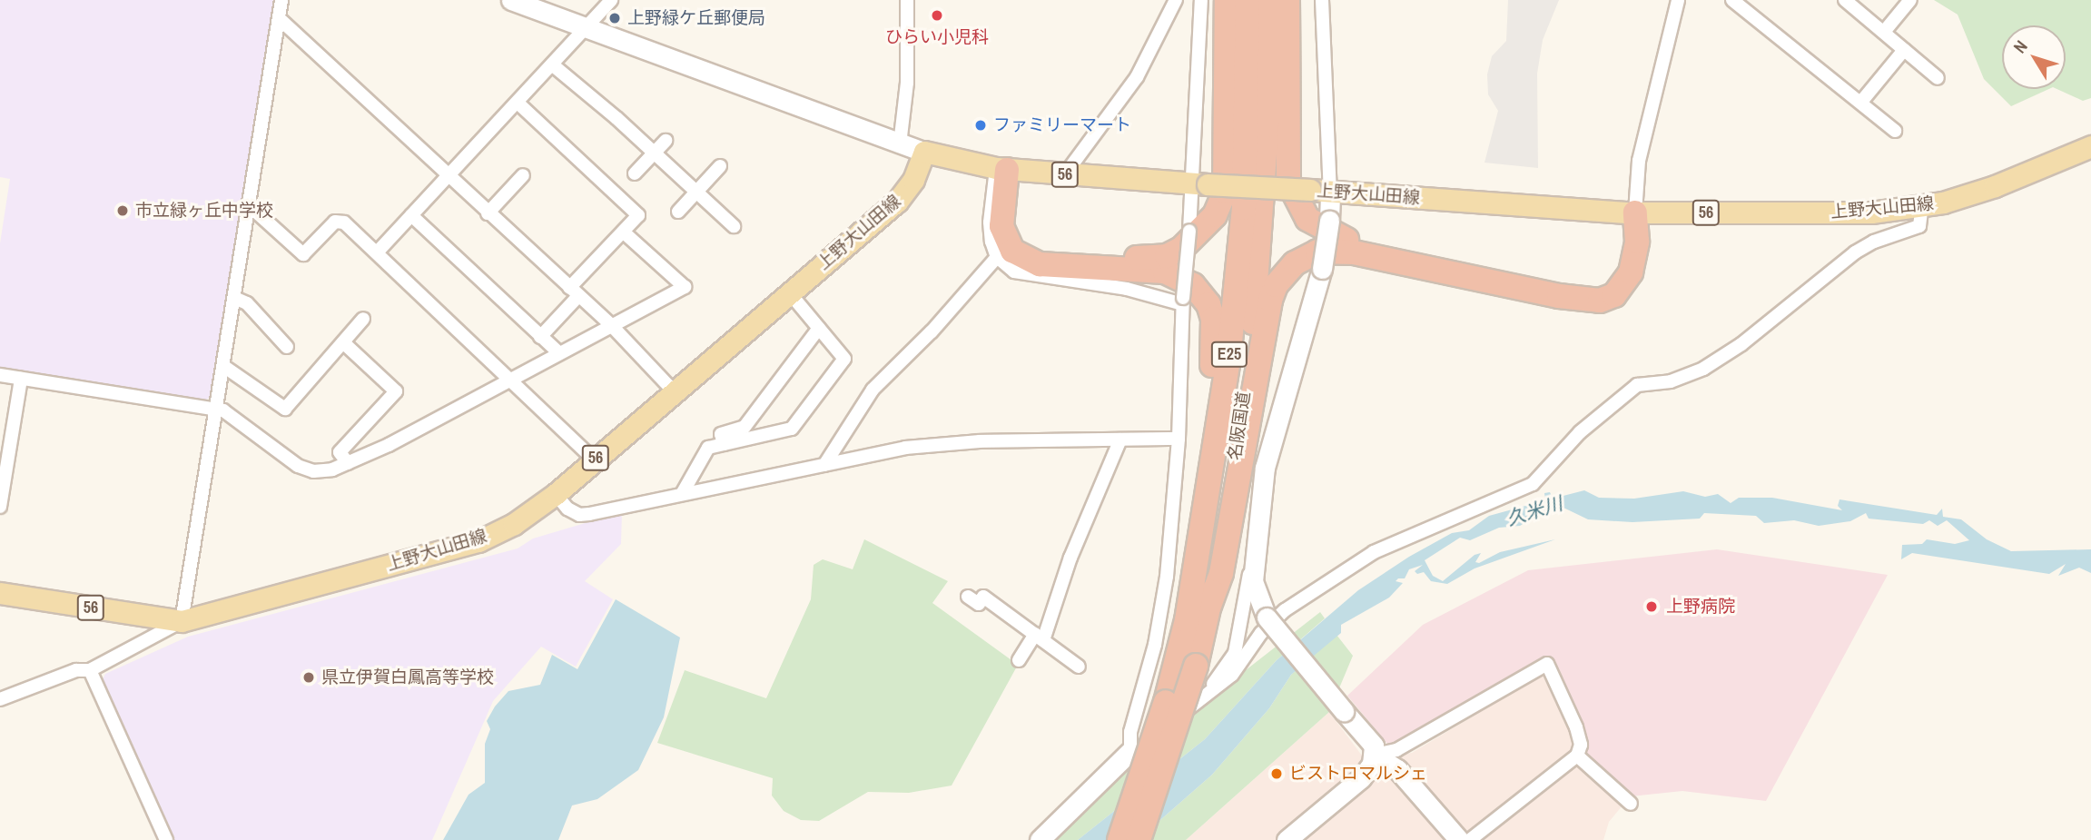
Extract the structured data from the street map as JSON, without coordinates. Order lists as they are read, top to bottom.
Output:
{
  "streets": {
    "highway": ["E25", "名阪国道"],
    "main road": ["56", "上野大山田線"]
  },
  "water": ["久米川"],
  "places": [
    "ひらい小児科",
    "上野緑ケ丘郵便局",
    "ファミリーマート",
    "市立緑ヶ丘中学校",
    "上野病院",
    "県立伊賀白鳳高等学校",
    "ビストロマルシェ"
  ],
  "north": "top left"
}
